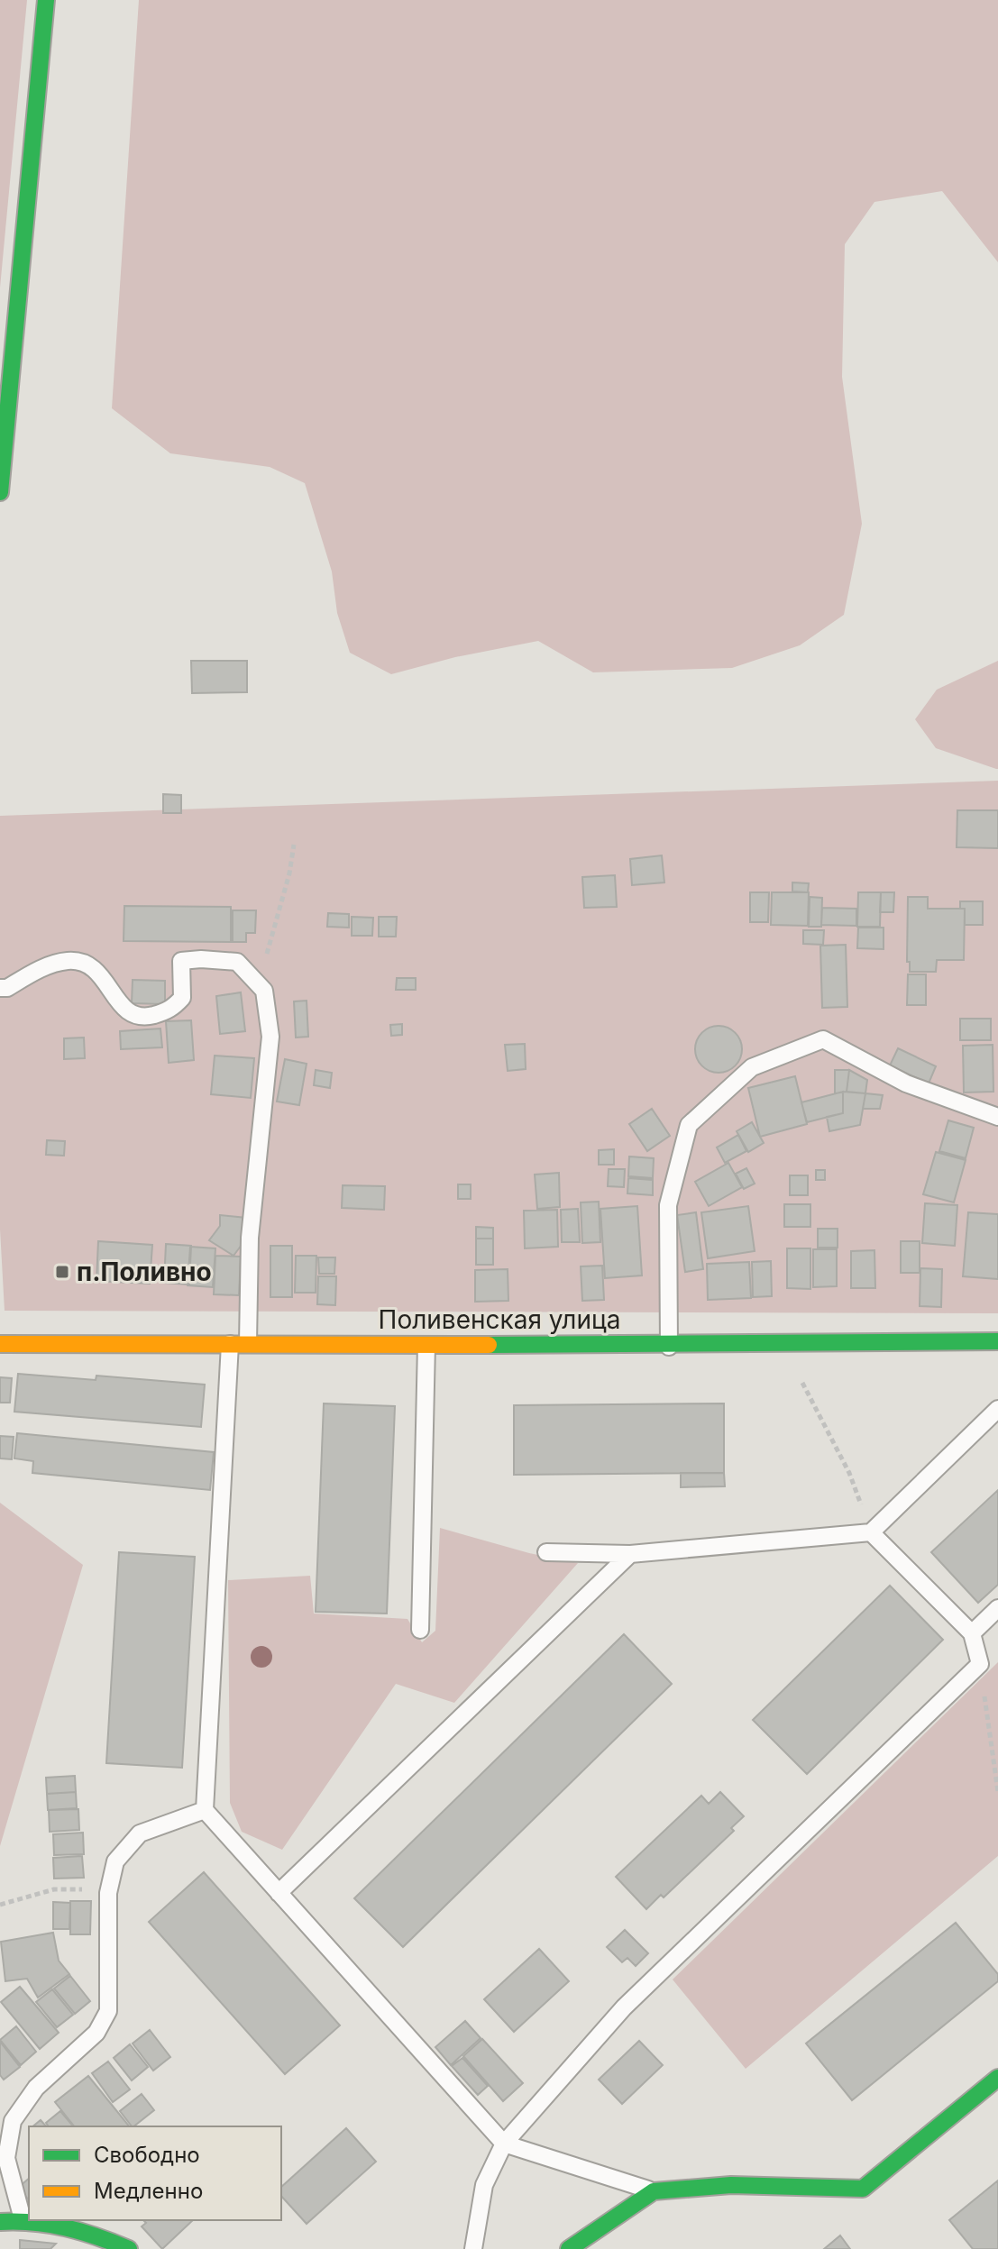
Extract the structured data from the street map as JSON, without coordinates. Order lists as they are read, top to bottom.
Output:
{
  "streets": {
    "street": ["Поливенская улица"]
  },
  "places": {
    "transit": ["п.Поливно"]
  },
  "legend": ["Свободно", "Медленно"]
}
